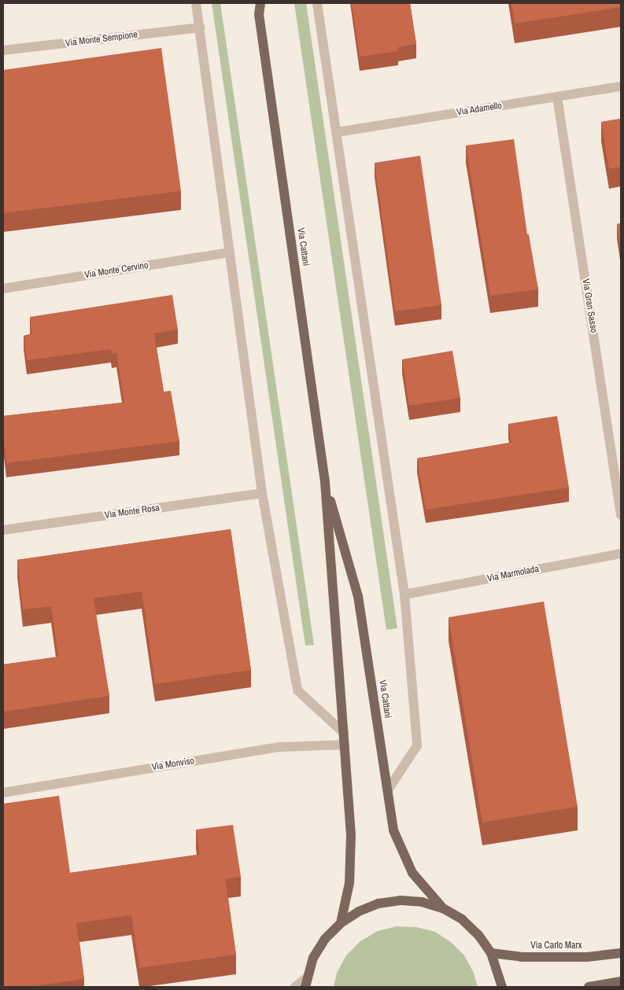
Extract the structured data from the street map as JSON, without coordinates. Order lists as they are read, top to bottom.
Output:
{
  "streets": {
    "main road": ["Via Cattani", "Via Carlo Marx"],
    "street": [
      "Via Monte Sempione",
      "Via Adamello",
      "Via Monte Cervino",
      "Via Gran Sasso",
      "Via Monte Rosa",
      "Via Marmolada",
      "Via Monviso"
    ]
  },
  "crossings": [
    ["Via Adamello", "Via Gran Sasso"],
    ["Via Cattani", "Via Monviso"]
  ]
}
